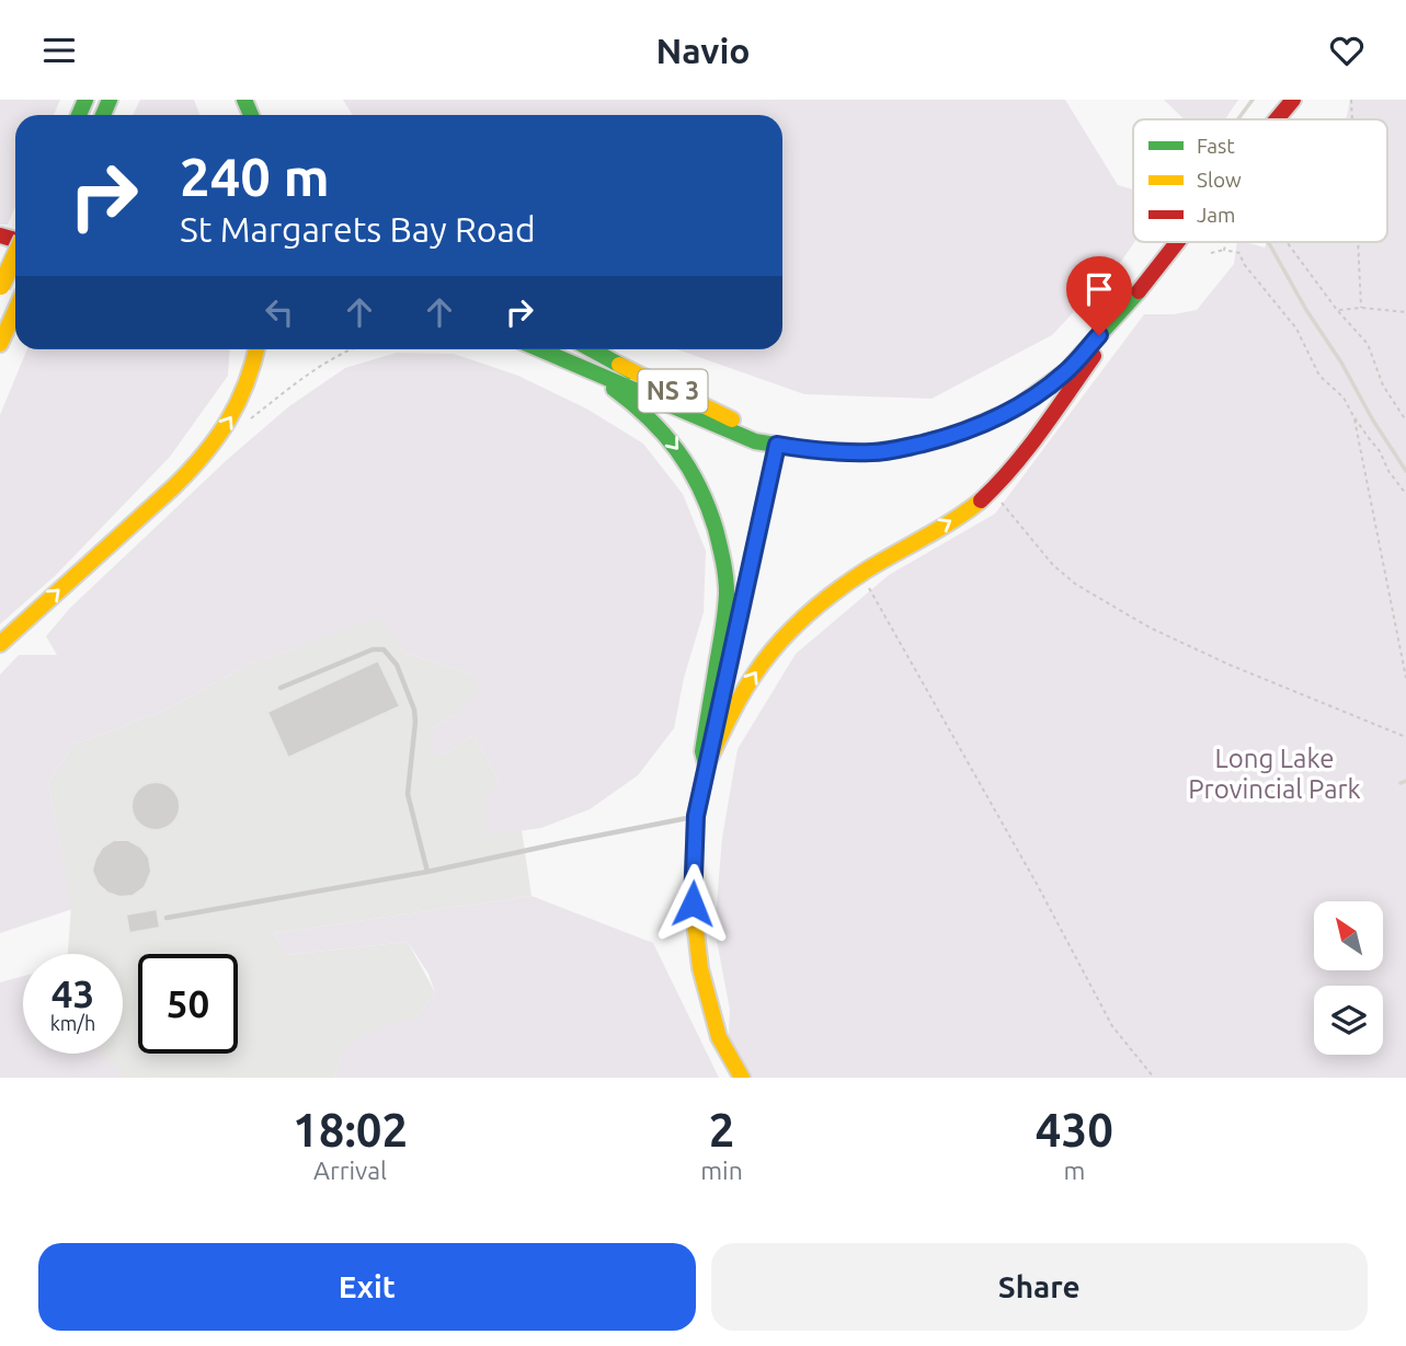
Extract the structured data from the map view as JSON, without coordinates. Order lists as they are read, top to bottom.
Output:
{
  "streets": {
    "main road": ["NS 3"]
  },
  "parks": ["Long Lake Provincial Park"],
  "legend": ["Fast", "Slow", "Jam"],
  "north": "top left",
  "page": {
    "header": "Navio",
    "turn": ["240 m", "St Margarets Bay Road"],
    "speed": "43 km/h",
    "limit": "50",
    "eta": [
      "18:02",
      "Arrival",
      "2",
      "min",
      "430",
      "m"
    ],
    "buttons": ["Exit", "Share"]
  }
}
